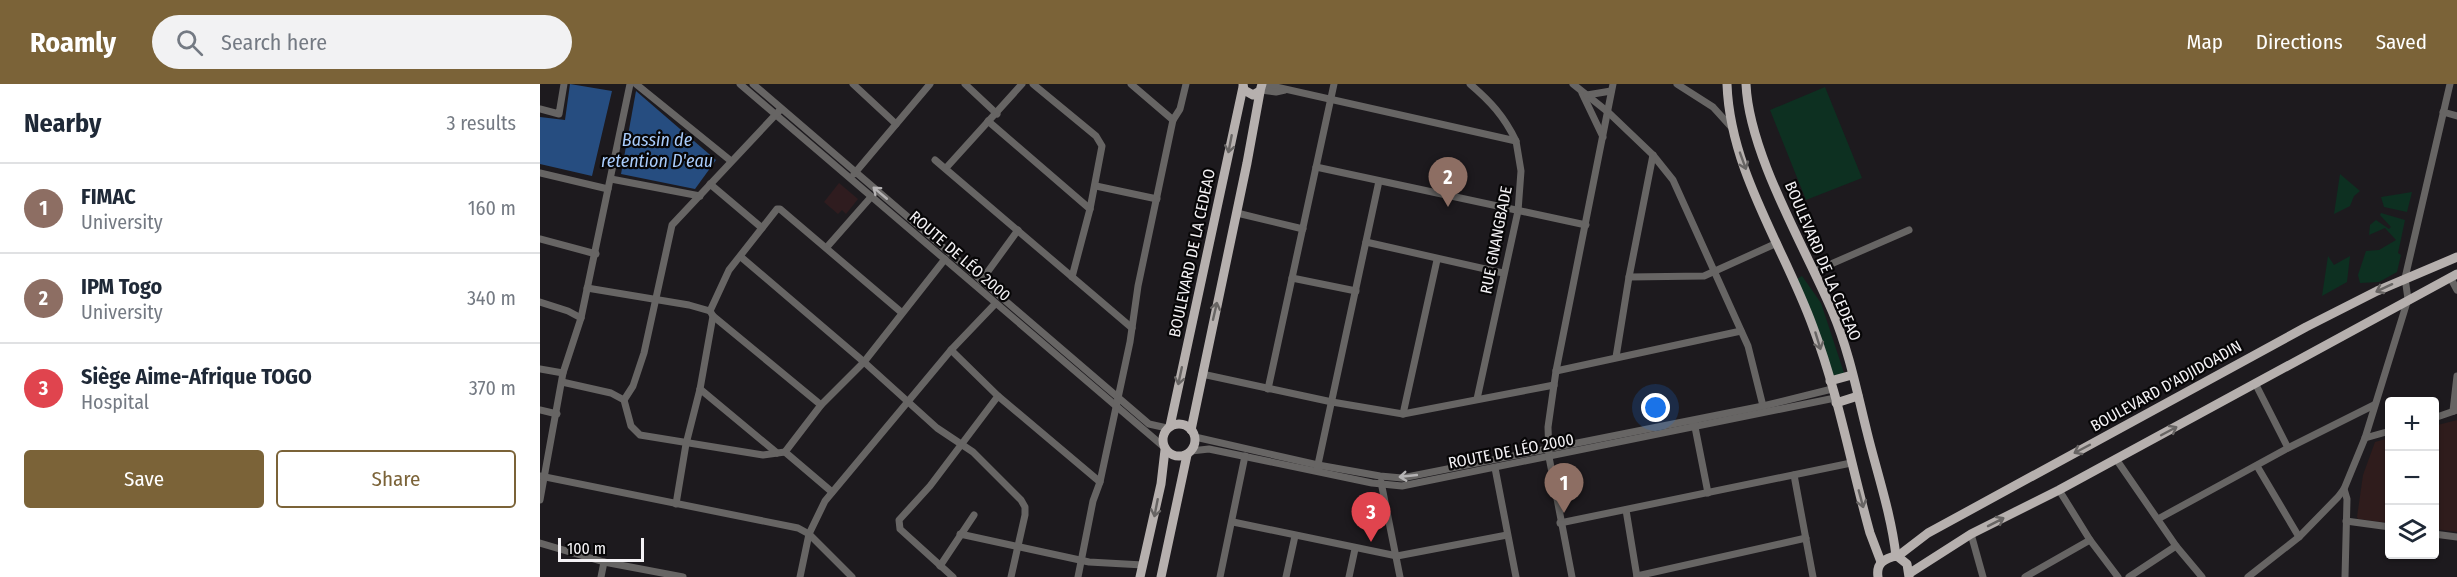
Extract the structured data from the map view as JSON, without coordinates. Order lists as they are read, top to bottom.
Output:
{
  "streets": {
    "main road": ["BOULEVARD DE LA CEDEAO", "BOULEVARD D'ADJIDOADIN"],
    "street": ["RUE GNANGBADE", "ROUTE DE LÉO 2000"]
  },
  "crossings": [
    ["BOULEVARD DE LA CEDEAO", "ROUTE DE LÉO 2000"],
    ["BOULEVARD DE LA CEDEAO", "BOULEVARD D'ADJIDOADIN"]
  ],
  "water": ["Bassin de retention D'eau"],
  "scale_bar": "100 m",
  "page": {
    "header": "Roamly",
    "search": "Search here",
    "nav": ["Map", "Directions", "Saved"],
    "heading": ["Nearby", "3 results"],
    "pins": ["2", "1", "3"],
    "list": [
      {
        "mark": "1",
        "name": "FIMAC",
        "note": "University",
        "value": "160 m"
      },
      {
        "mark": "2",
        "name": "IPM Togo",
        "note": "University",
        "value": "340 m"
      },
      {
        "mark": "3",
        "name": "Siège Aime-Afrique TOGO",
        "note": "Hospital",
        "value": "370 m"
      }
    ],
    "map_buttons": ["+", "−"],
    "buttons": ["Save", "Share"],
    "scale": "100 m"
  }
}
